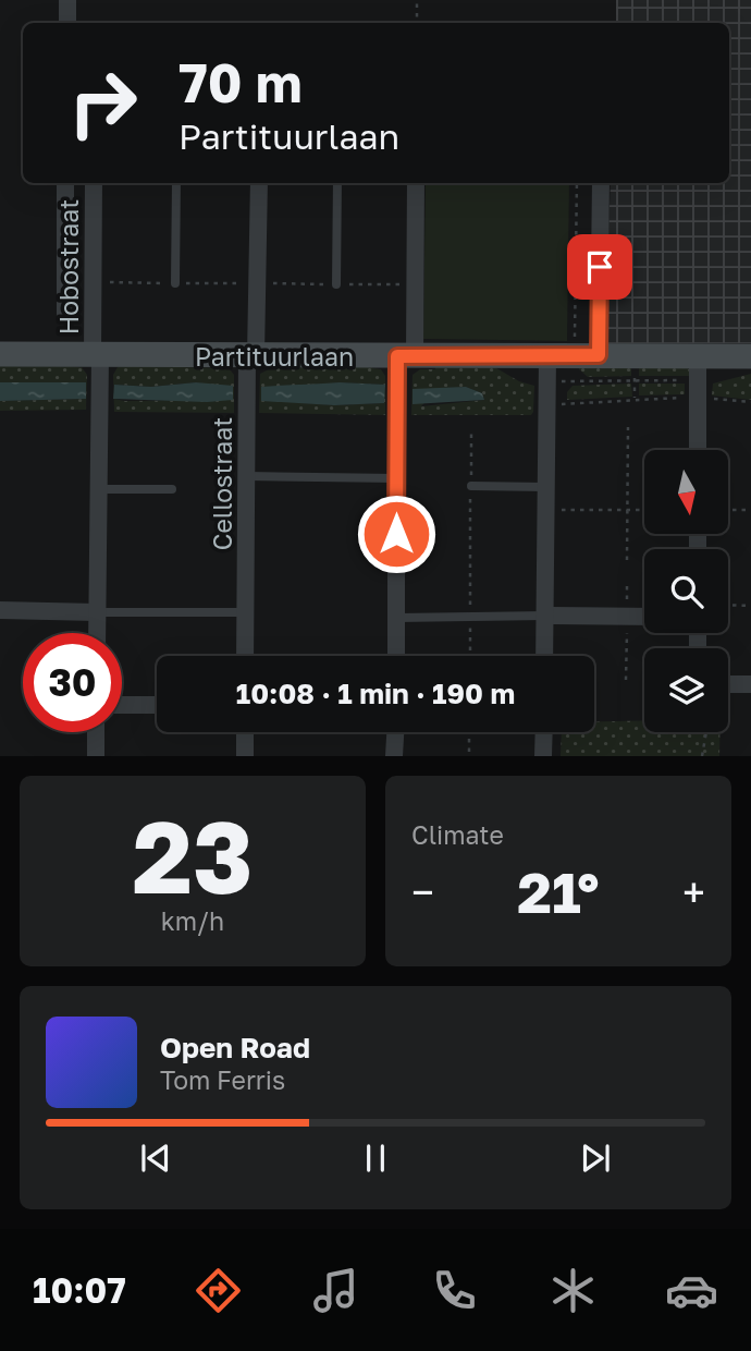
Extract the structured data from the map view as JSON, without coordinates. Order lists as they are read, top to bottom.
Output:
{
  "streets": {
    "street": ["Hobostraat", "Partituurlaan", "Cellostraat"]
  },
  "crossings": [
    ["Hobostraat", "Partituurlaan"],
    ["Partituurlaan", "Cellostraat"]
  ],
  "north": "bottom",
  "page": {
    "turn": ["70 m", "Partituurlaan"],
    "limit": "30",
    "trip": "10:08 · 1 min · 190 m",
    "tile": [
      ["23", "km/h"],
      "Climate"
    ],
    "heat": ["−", "21°", "+"],
    "song": ["Open Road", "Tom Ferris"],
    "tabs": "10:07"
  }
}
